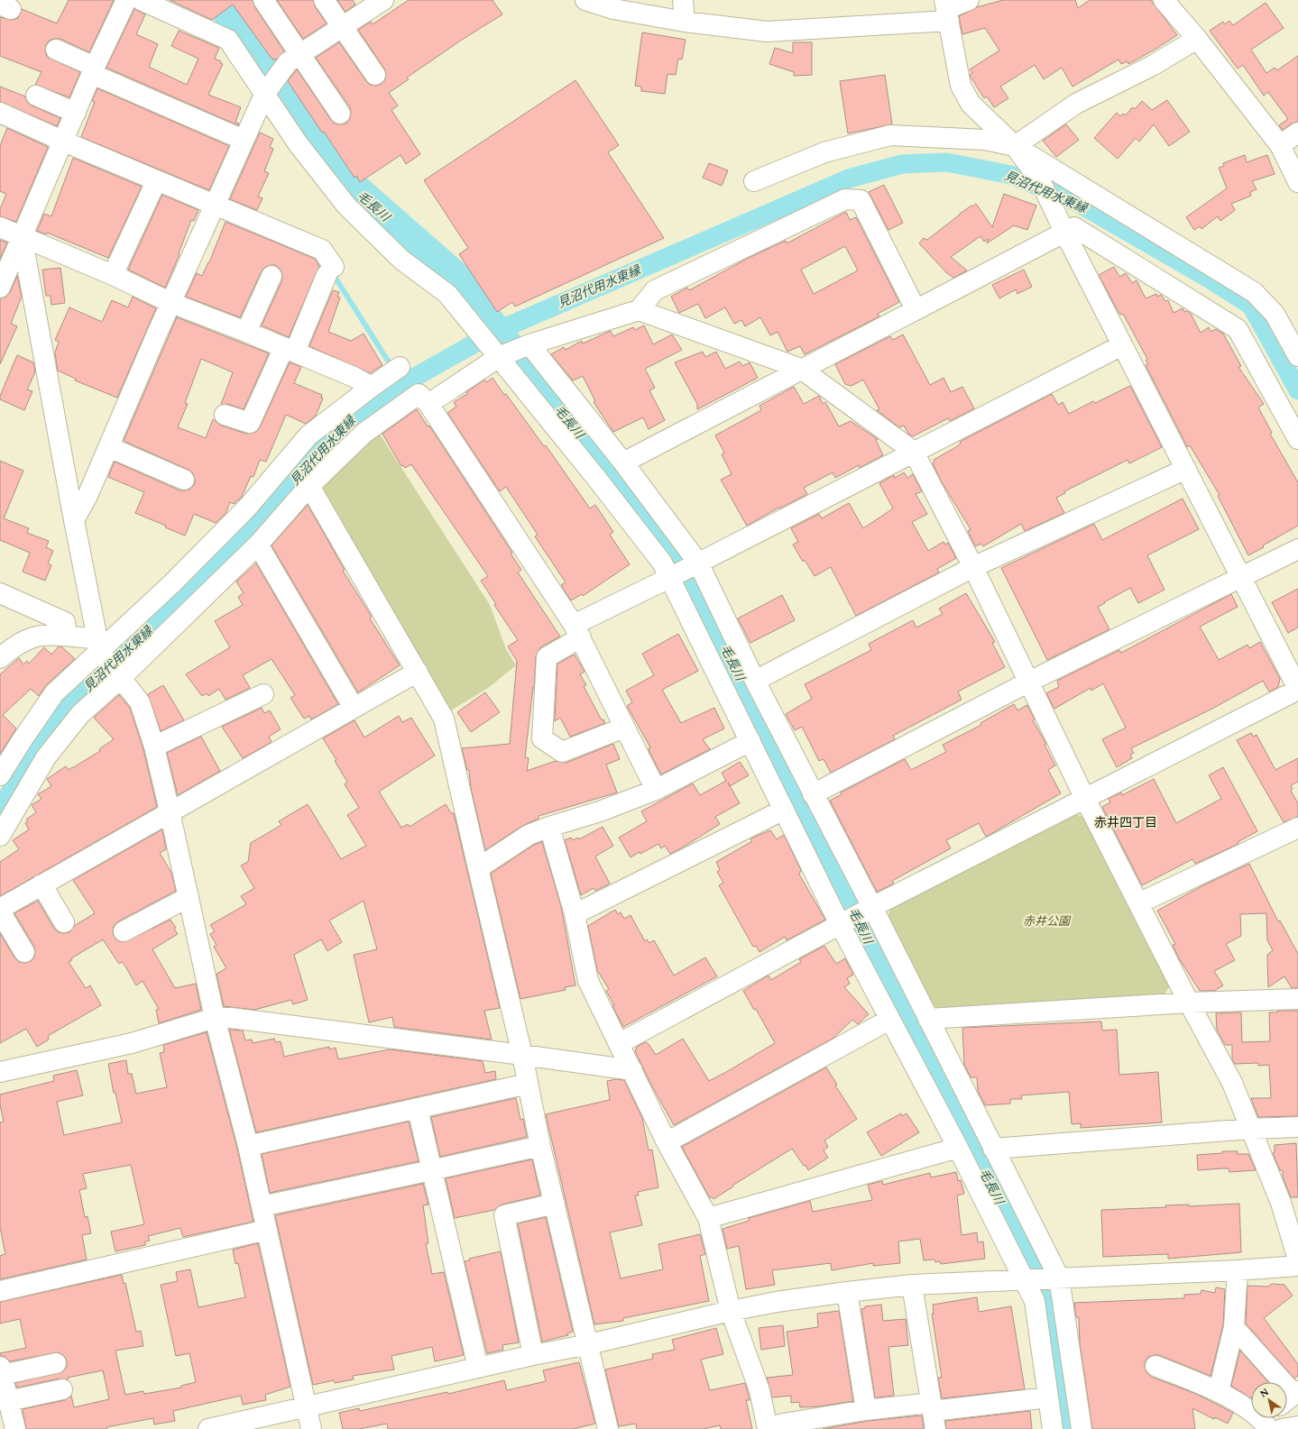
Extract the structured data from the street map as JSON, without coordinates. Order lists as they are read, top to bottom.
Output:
{
  "districts": ["赤井四丁目"],
  "water": ["見沼代用水東縁", "毛長川"],
  "parks": ["赤井公園"],
  "north": "top left"
}
